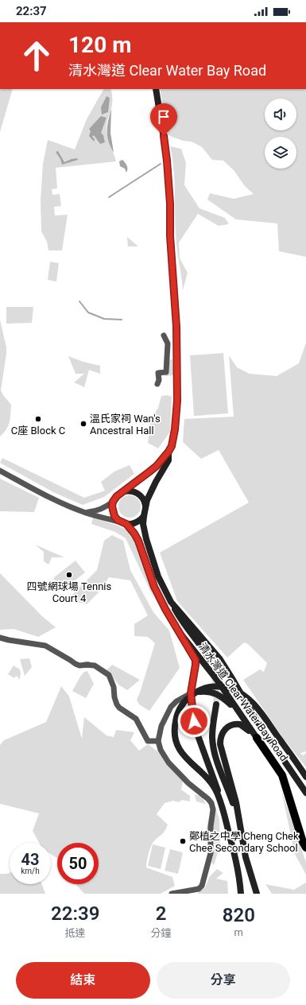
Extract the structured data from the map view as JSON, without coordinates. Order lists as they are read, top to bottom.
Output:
{
  "streets": {
    "main road": ["清水灣道 Clear Water Bay Road"]
  },
  "places": [
    "C座 Block C",
    "溫氏家祠 Wan's Ancestral Hall",
    "四號網球場 Tennis Court 4",
    "鄭植之中學 Cheng Chek Chee Secondary School"
  ],
  "page": {
    "status": "22:37",
    "turn": ["120 m", "清水灣道 Clear Water Bay Road"],
    "speed": "43 km/h",
    "limit": "50",
    "eta": [
      "22:39",
      "抵達",
      "2",
      "分鐘",
      "820",
      "m"
    ],
    "buttons": ["結束", "分享"]
  }
}
